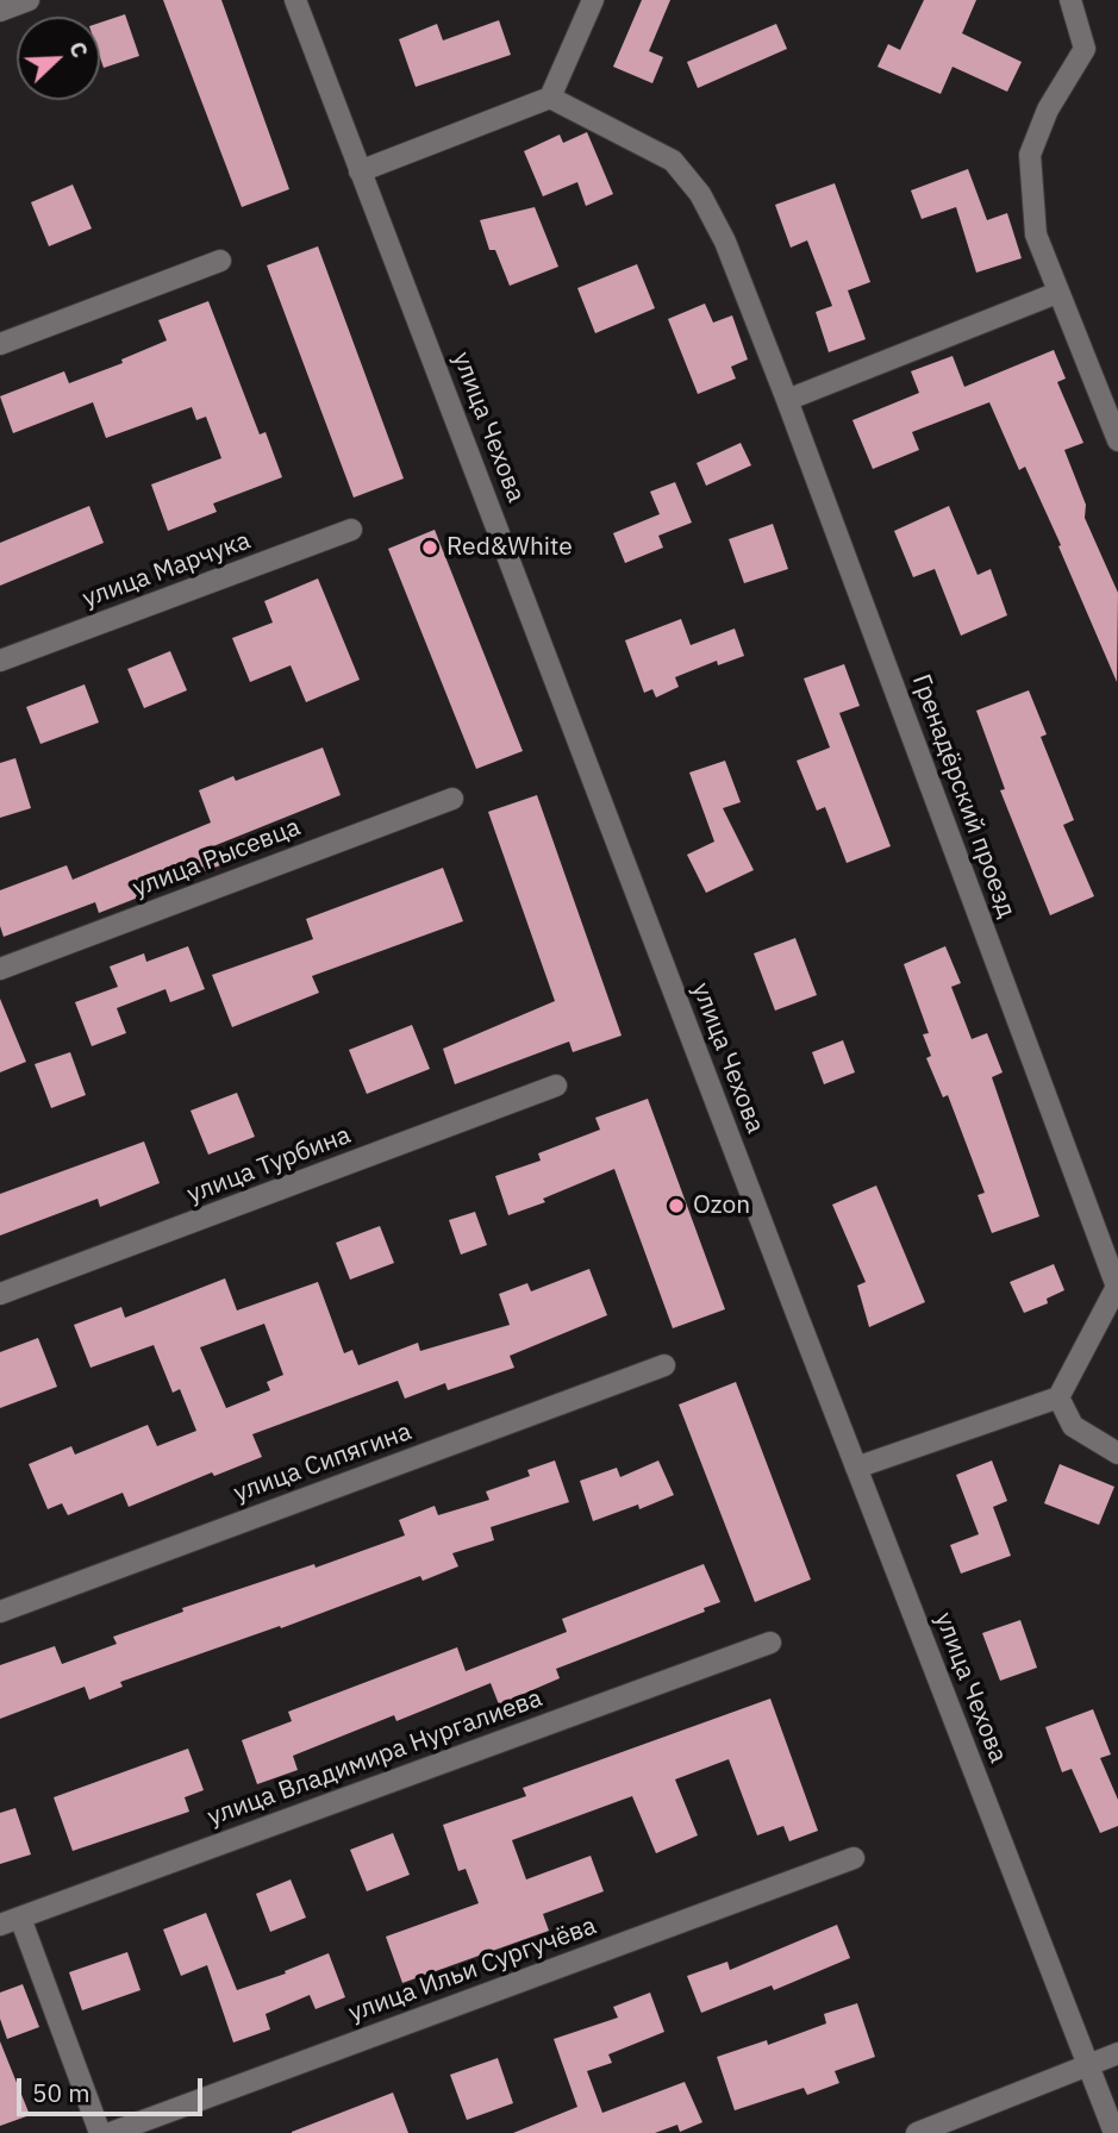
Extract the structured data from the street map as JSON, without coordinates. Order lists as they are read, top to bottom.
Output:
{
  "streets": {
    "street": [
      "улица Чехова",
      "улица Марчука",
      "Гренадёрский проезд",
      "улица Рысевца",
      "улица Турбина",
      "улица Сипягина",
      "улица Владимира Нургалиева",
      "улица Ильи Сургучёва"
    ]
  },
  "places": ["Red&White", "Ozon"],
  "scale_bar": "50 m",
  "north": "top right"
}
